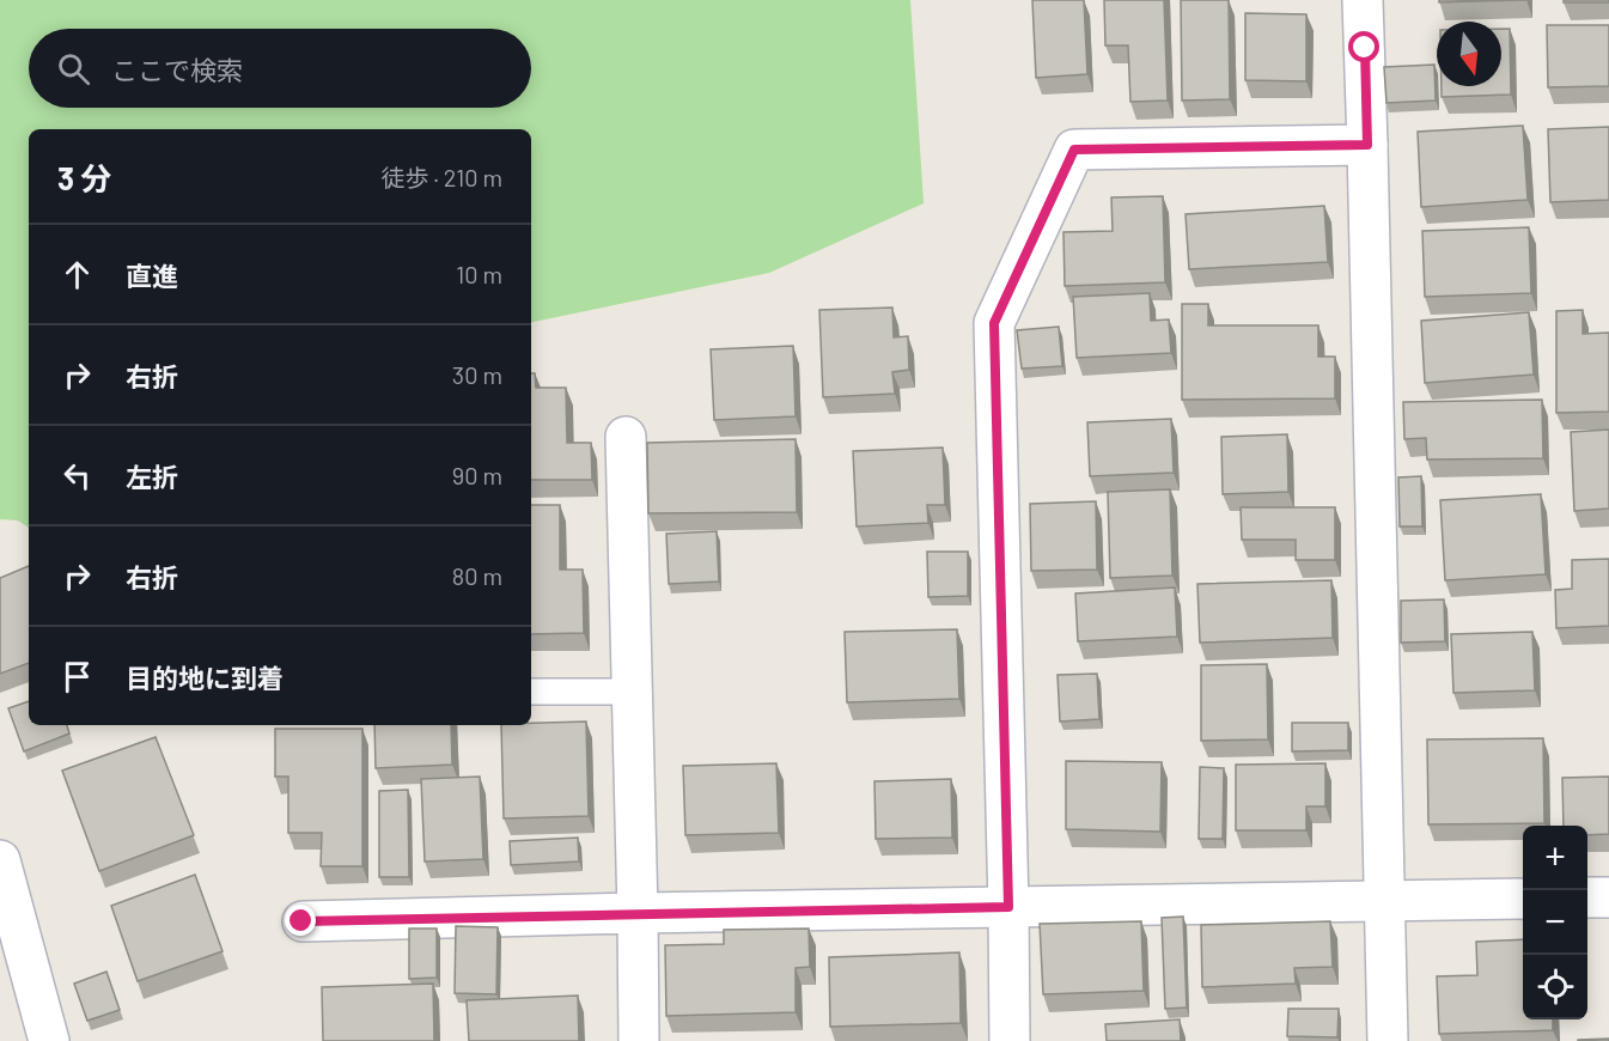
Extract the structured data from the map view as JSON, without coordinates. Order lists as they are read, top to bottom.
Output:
{
  "north": "bottom",
  "page": {
    "search": "ここで検索",
    "heading": ["3 分", "徒歩 · 210 m"],
    "list": [
      ["直進", "10 m"],
      ["右折", "30 m"],
      ["左折", "90 m"],
      ["右折", "80 m"],
      "目的地に到着"
    ],
    "map_buttons": ["+", "−"]
  }
}
